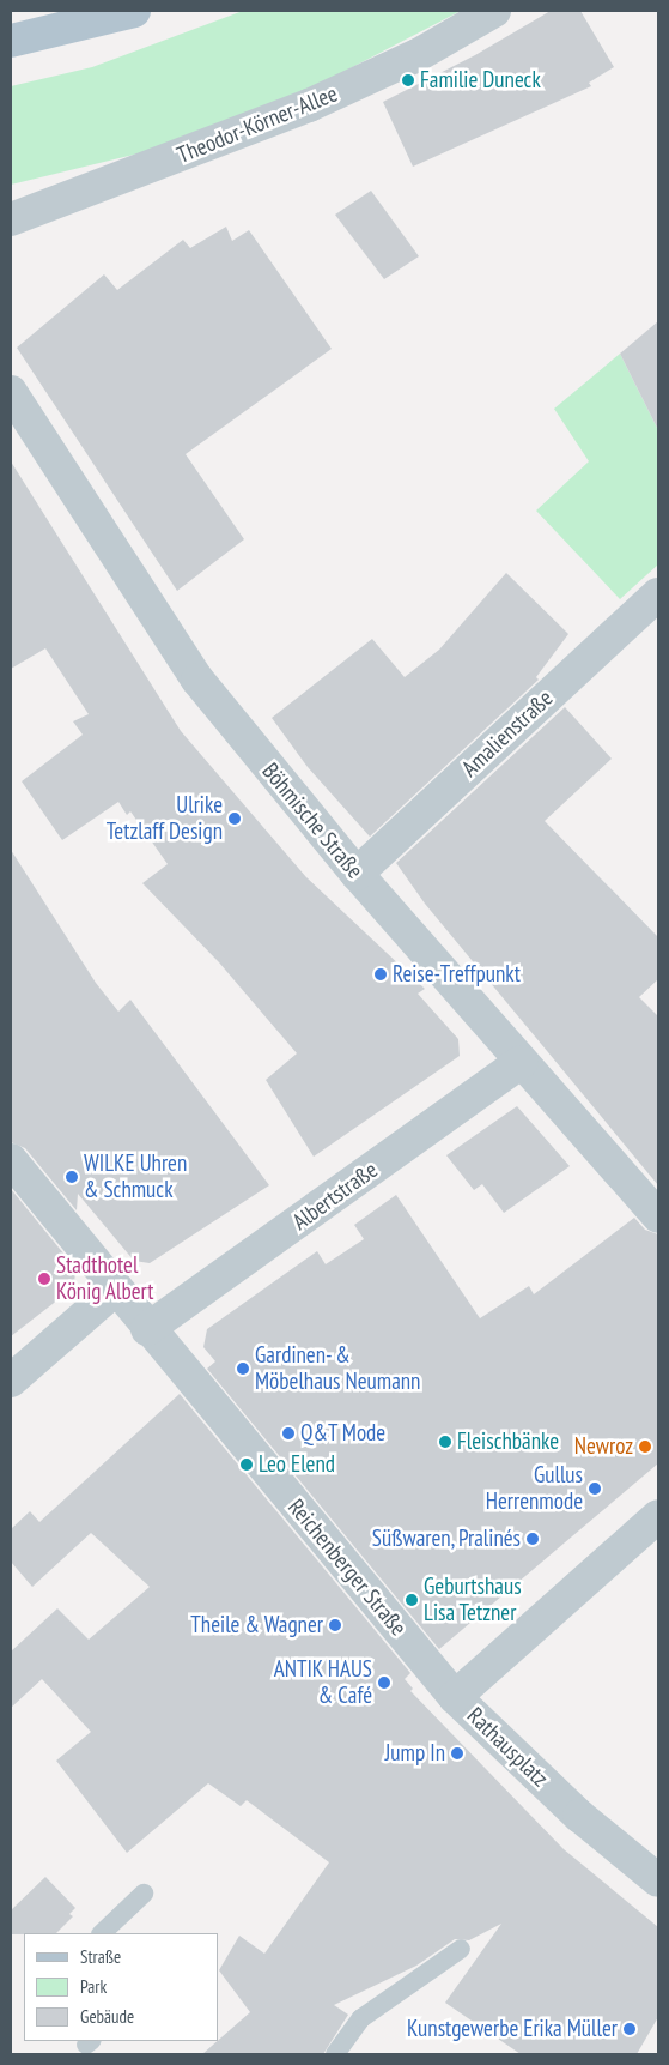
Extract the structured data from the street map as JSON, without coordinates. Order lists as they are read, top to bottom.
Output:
{
  "streets": {
    "street": [
      "Theodor-Körner-Allee",
      "Amalienstraße",
      "Böhmische Straße",
      "Albertstraße",
      "Reichenberger Straße",
      "Rathausplatz"
    ]
  },
  "crossings": [
    ["Amalienstraße", "Böhmische Straße"],
    ["Böhmische Straße", "Albertstraße"],
    ["Albertstraße", "Reichenberger Straße"],
    ["Reichenberger Straße", "Rathausplatz"]
  ],
  "places": [
    "Familie Duneck",
    "Ulrike Tetzlaff Design",
    "Reise-Treffpunkt",
    "WILKE Uhren & Schmuck",
    "Stadthotel König Albert",
    "Gardinen- & Möbelhaus Neumann",
    "Q&T Mode",
    "Fleischbänke",
    "Newroz",
    "Leo Elend",
    "Gullus Herrenmode",
    "Süßwaren, Pralinés",
    "Geburtshaus Lisa Tetzner",
    "Theile & Wagner",
    "ANTIK HAUS & Café",
    "Jump In",
    "Kunstgewerbe Erika Müller"
  ],
  "legend": ["Straße", "Park", "Gebäude"]
}
